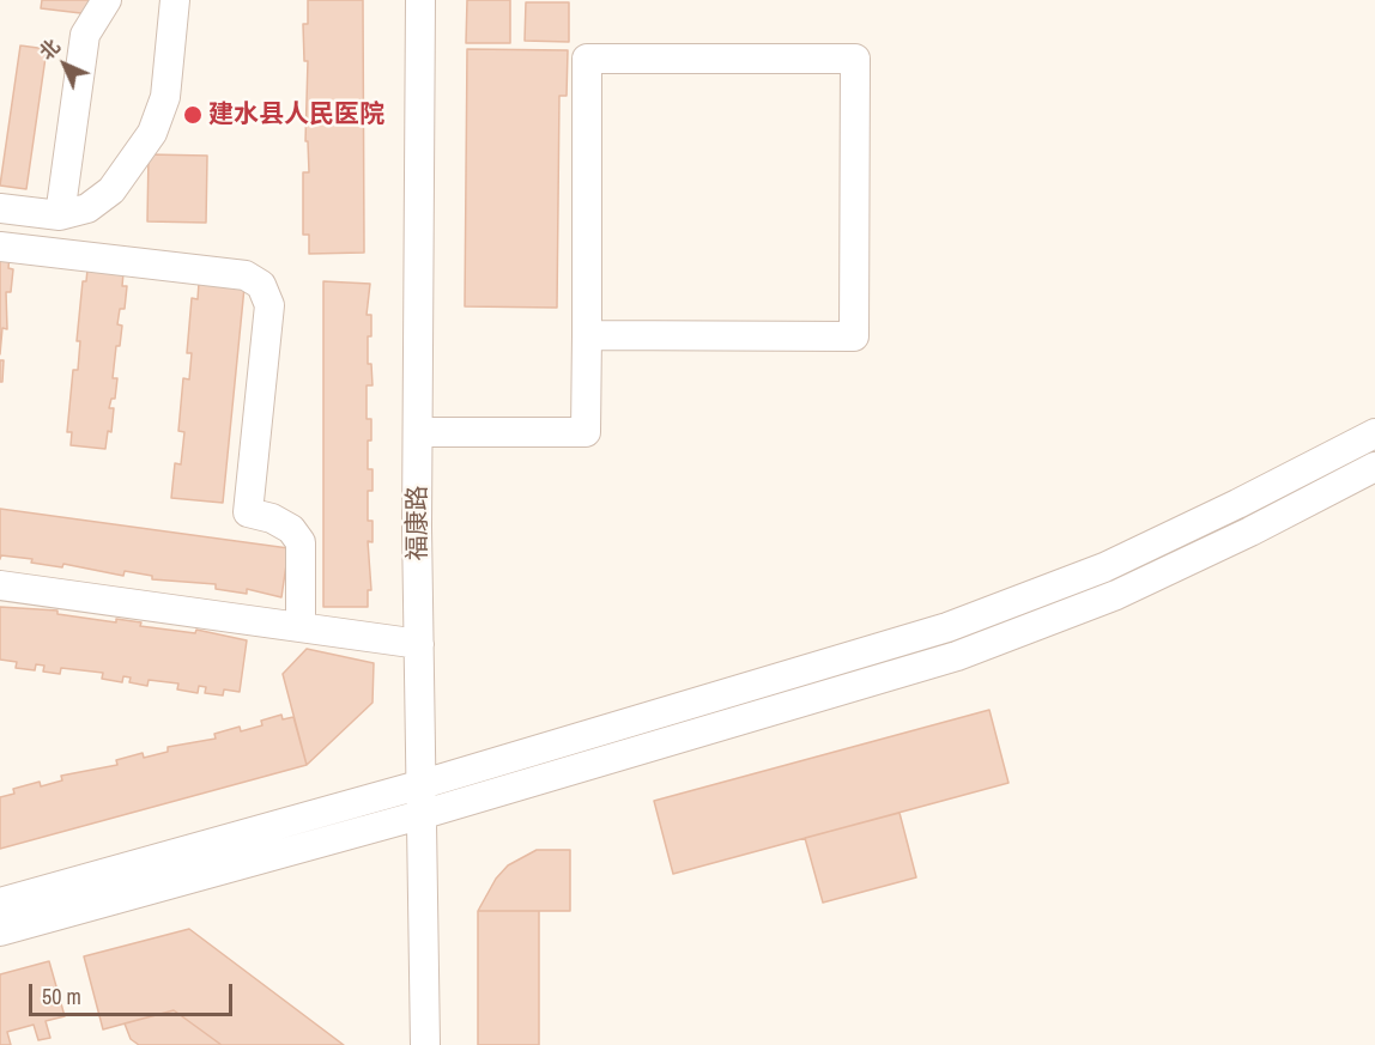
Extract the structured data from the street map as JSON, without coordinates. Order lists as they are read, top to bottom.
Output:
{
  "streets": {
    "street": ["福康路"]
  },
  "places": ["建水县人民医院"],
  "scale_bar": "50 m",
  "north": "top left"
}
